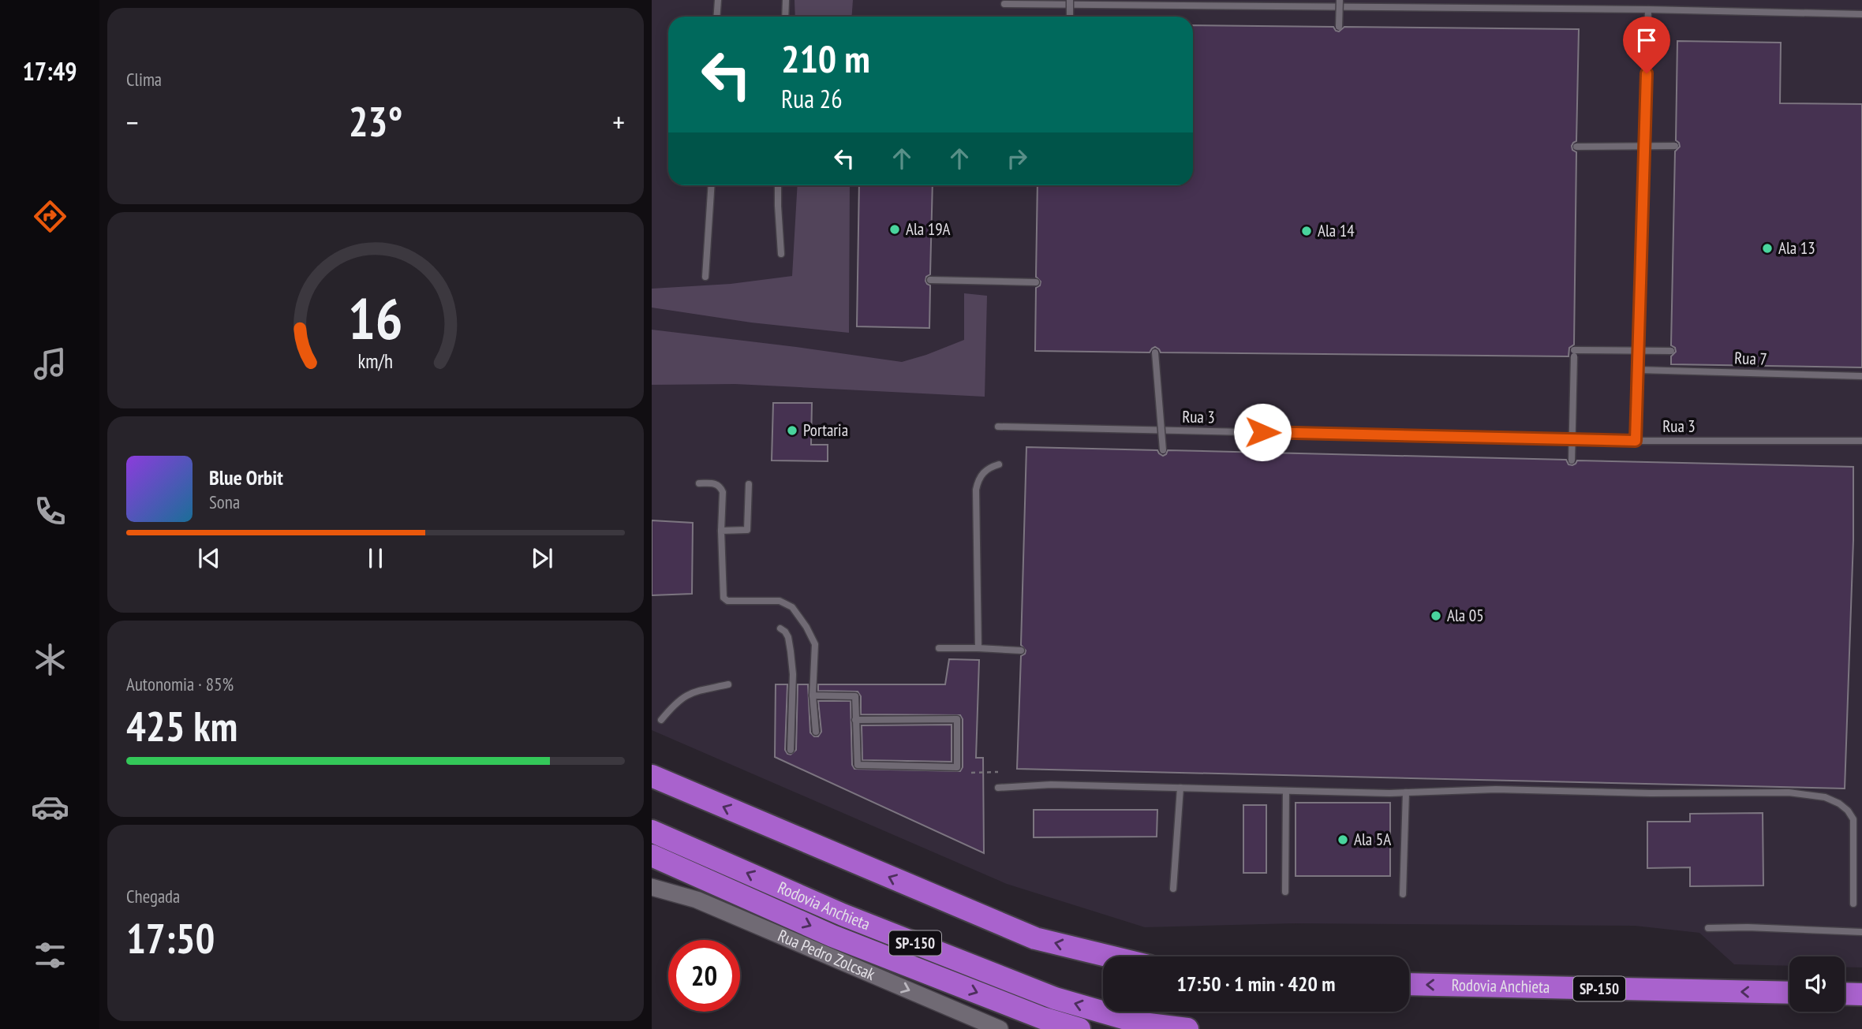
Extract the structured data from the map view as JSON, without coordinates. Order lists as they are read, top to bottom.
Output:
{
  "streets": {
    "highway": ["Rodovia Anchieta", "SP-150"],
    "main road": ["Rua Pedro Zolcsak"],
    "lane": ["Rua 7", "Rua 3"]
  },
  "one_way": ["Rua Pedro Zolcsak"],
  "places": [
    "Ala 19A",
    "Ala 14",
    "Ala 13",
    "Portaria",
    "Ala 05",
    "Ala 5A"
  ],
  "page": {
    "tabs": "17:49",
    "tile": [
      "Clima",
      ["Autonomia · 85%", "425 km"],
      ["Chegada", "17:50"]
    ],
    "turn": ["210 m", "Rua 26"],
    "heat": ["−", "23°", "+"],
    "song": ["Blue Orbit", "Sona"],
    "limit": "20",
    "trip": "17:50 · 1 min · 420 m",
    "gauge": ["16", "km/h"]
  }
}
